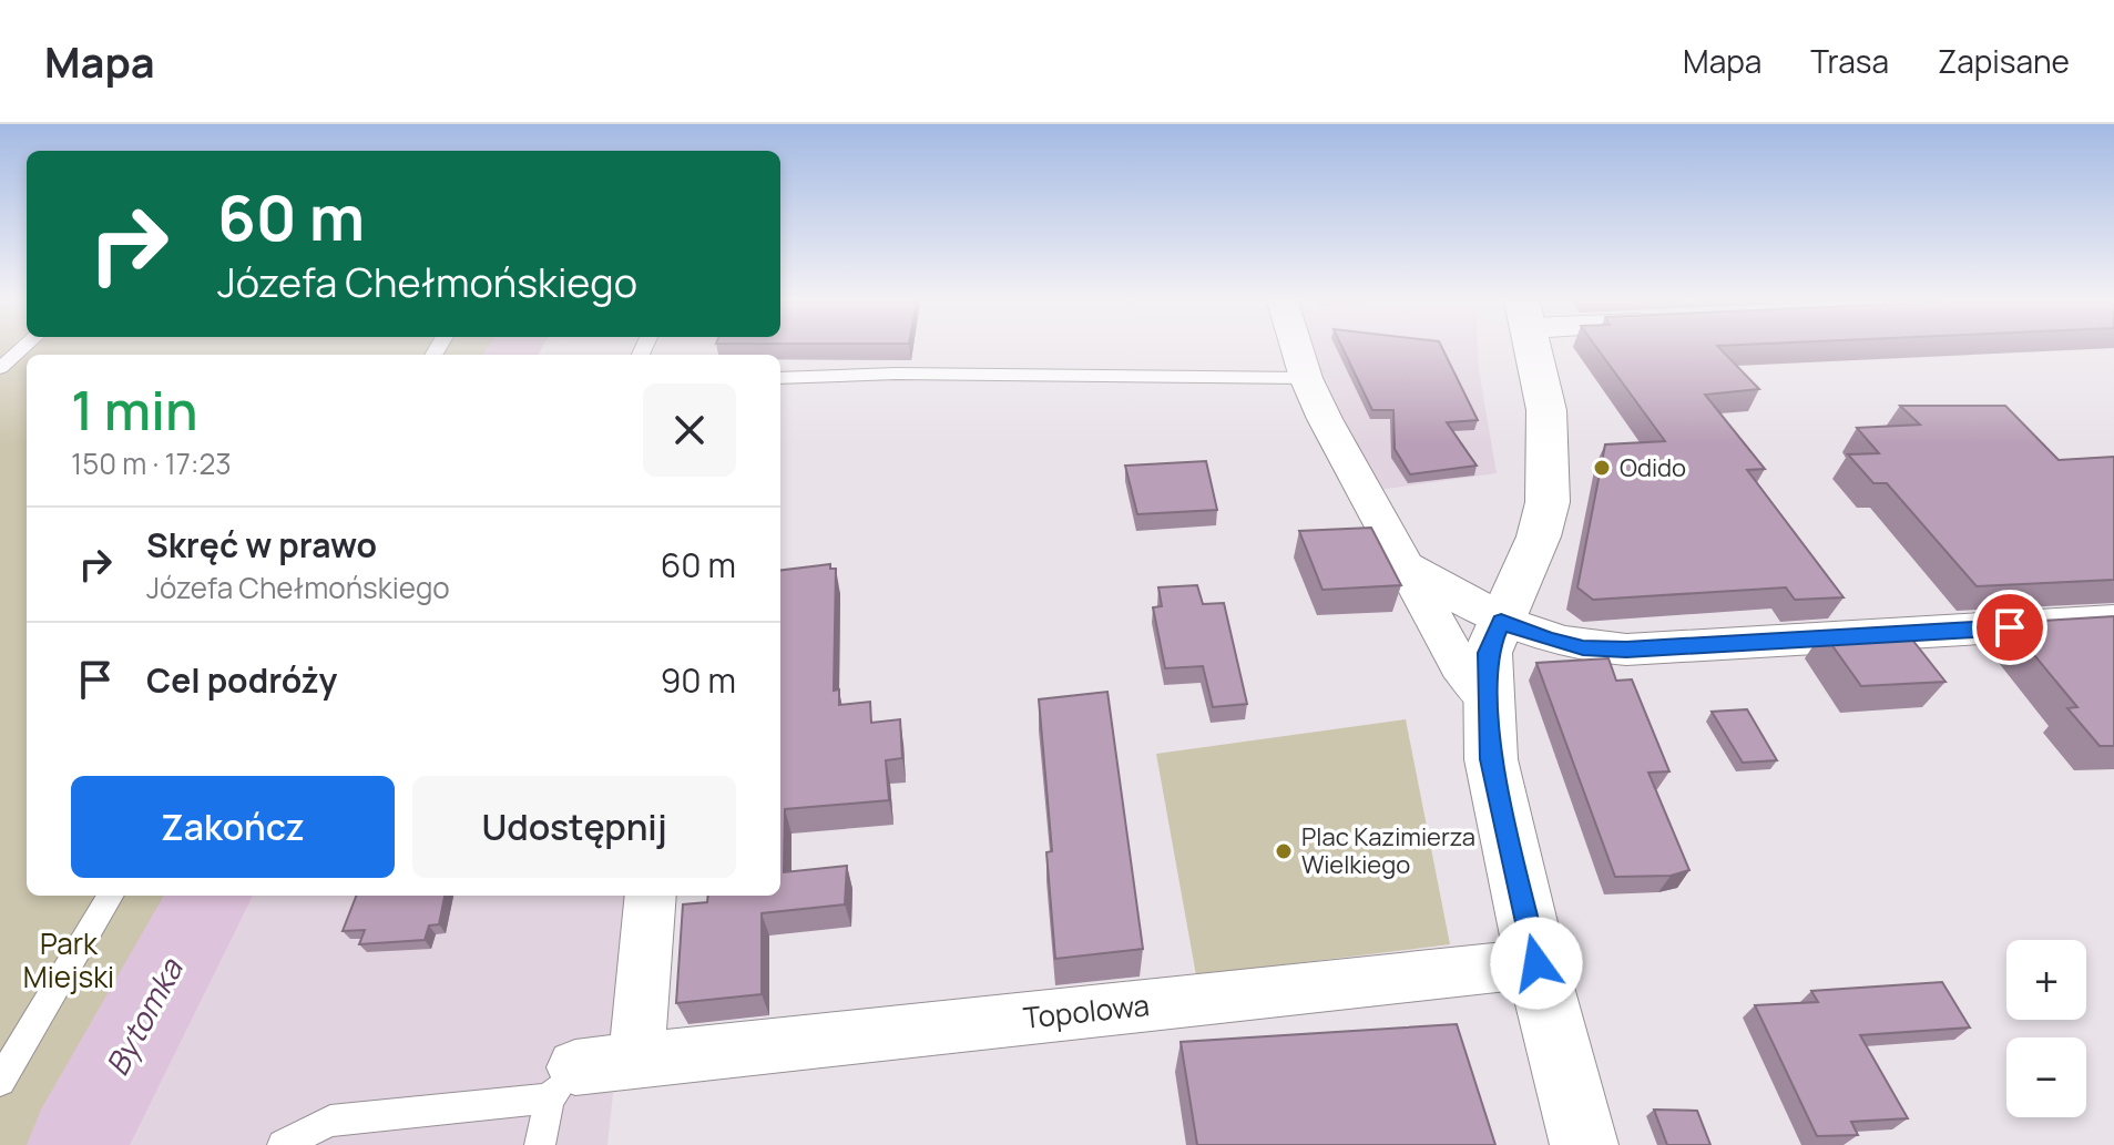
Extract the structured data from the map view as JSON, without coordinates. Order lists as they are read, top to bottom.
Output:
{
  "streets": {
    "street": ["Topolowa"]
  },
  "water": ["Bytomka"],
  "parks": ["Park Miejski"],
  "places": ["Odido", "Plac Kazimierza Wielkiego"],
  "page": {
    "header": "Mapa",
    "nav": ["Mapa", "Trasa", "Zapisane"],
    "turn": ["60 m", "Józefa Chełmońskiego"],
    "heading": ["1 min", "150 m · 17:23"],
    "list": [
      {
        "name": "Skręć w prawo",
        "note": "Józefa Chełmońskiego",
        "value": "60 m"
      },
      {
        "name": "Cel podróży",
        "value": "90 m"
      }
    ],
    "buttons": ["Zakończ", "Udostępnij"],
    "map_buttons": ["+", "−"]
  }
}
